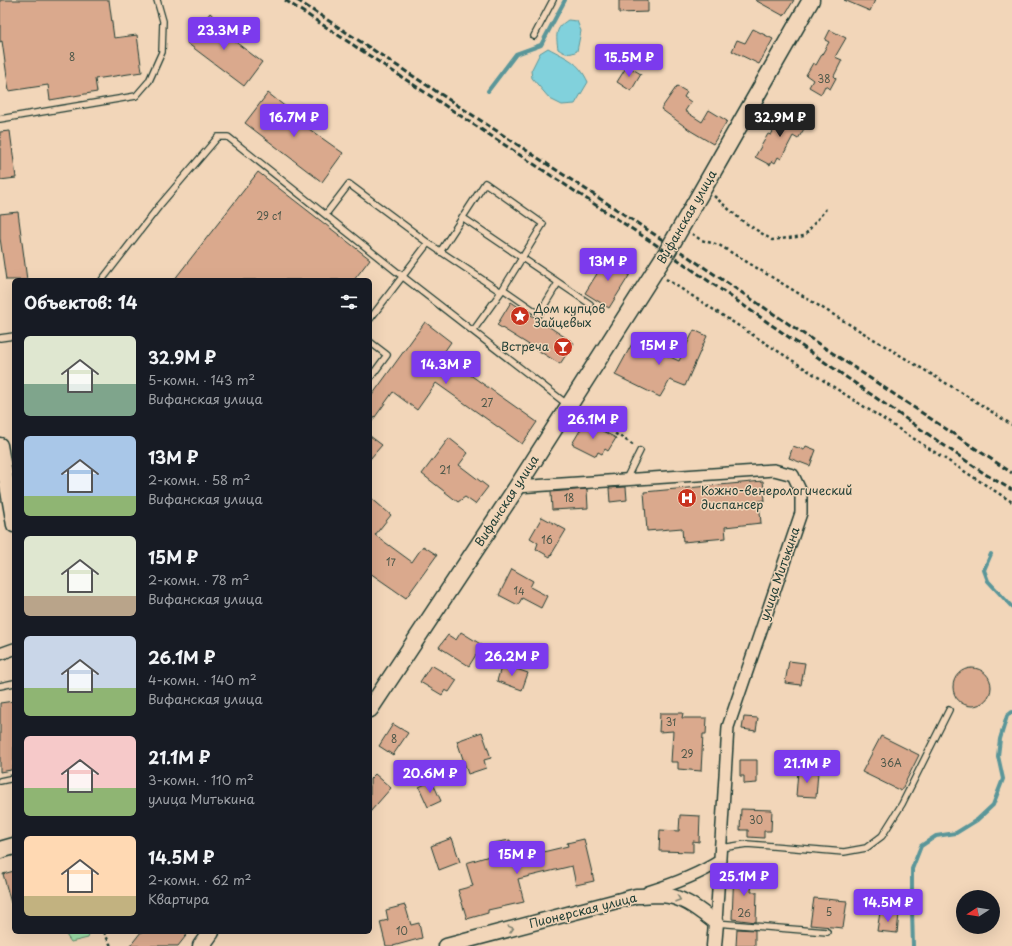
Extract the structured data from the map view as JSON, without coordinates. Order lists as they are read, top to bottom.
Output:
{
  "streets": {
    "main road": ["Вифанская улица"],
    "street": ["улица Митькина", "Пионерская улица"]
  },
  "crossings": [
    ["Вифанская улица", "улица Митькина"],
    ["улица Митькина", "Пионерская улица"]
  ],
  "places": {
    "place": ["Дом купцов Зайцевых"],
    "bar": ["Встреча"],
    "hospital": ["Кожно-венерологический диспансер"]
  },
  "house_numbers": [
    "8",
    "38",
    "29 с1",
    "27",
    "21",
    "18",
    "16",
    "17",
    "14",
    "31",
    "8",
    "29",
    "36А",
    "30",
    "5",
    "26",
    "10"
  ],
  "north": "left",
  "page": {
    "price": [
      "23.3M ₽",
      "15.5M ₽",
      "16.7M ₽",
      "32.9M ₽",
      "13M ₽",
      "15M ₽",
      "14.3M ₽",
      "26.1M ₽",
      "26.2M ₽",
      "21.1M ₽",
      "20.6M ₽",
      "15M ₽",
      "25.1M ₽",
      "14.5M ₽"
    ],
    "heading": "Объектов: 14",
    "list": [
      {
        "name": "32.9M ₽",
        "note": "5-комн. · 143 m² · Вифанская улица"
      },
      {
        "name": "13M ₽",
        "note": "2-комн. · 58 m² · Вифанская улица"
      },
      {
        "name": "15M ₽",
        "note": "2-комн. · 78 m² · Вифанская улица"
      },
      {
        "name": "26.1M ₽",
        "note": "4-комн. · 140 m² · Вифанская улица"
      },
      {
        "name": "21.1M ₽",
        "note": "3-комн. · 110 m² · улица Митькина"
      },
      {
        "name": "14.5M ₽",
        "note": "2-комн. · 62 m² · Квартира"
      }
    ]
  }
}
